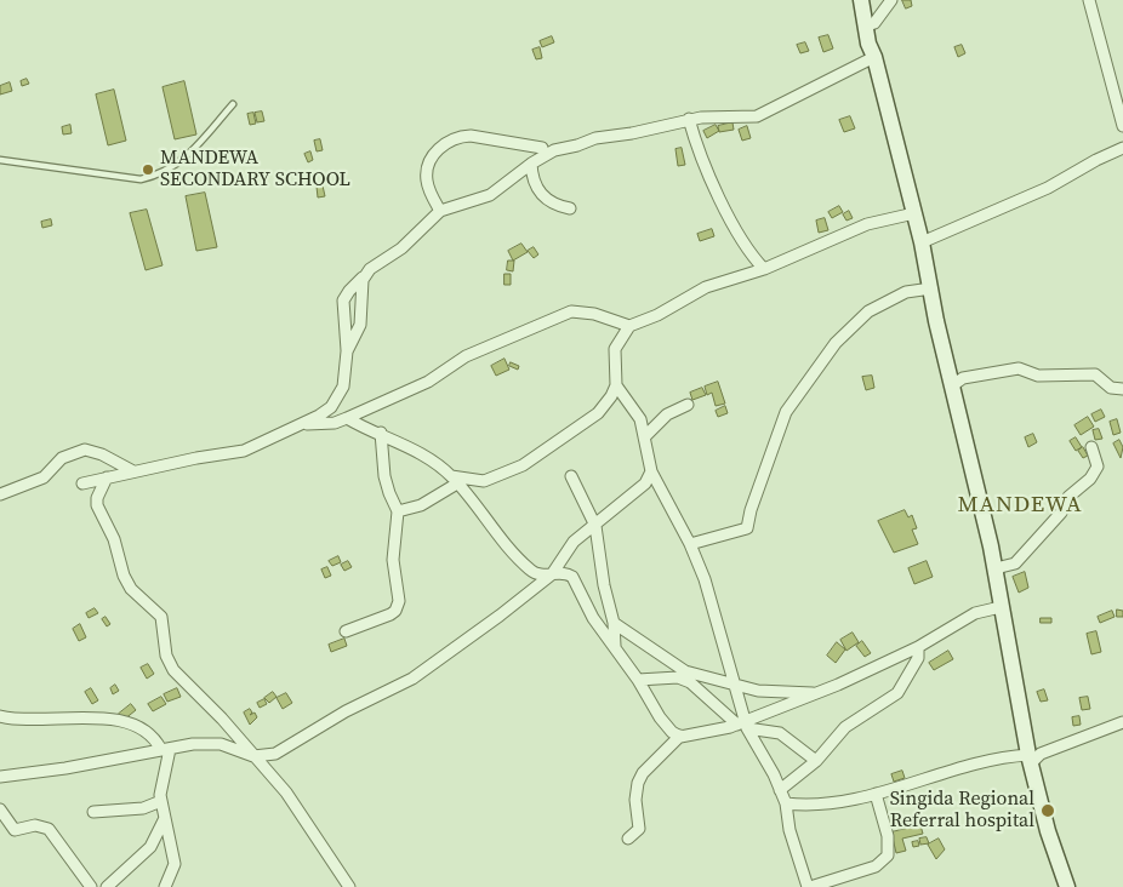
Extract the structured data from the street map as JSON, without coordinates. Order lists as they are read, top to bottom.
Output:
{
  "districts": ["MANDEWA"],
  "places": ["MANDEWA SECONDARY SCHOOL", "Singida Regional Referral hospital"]
}
